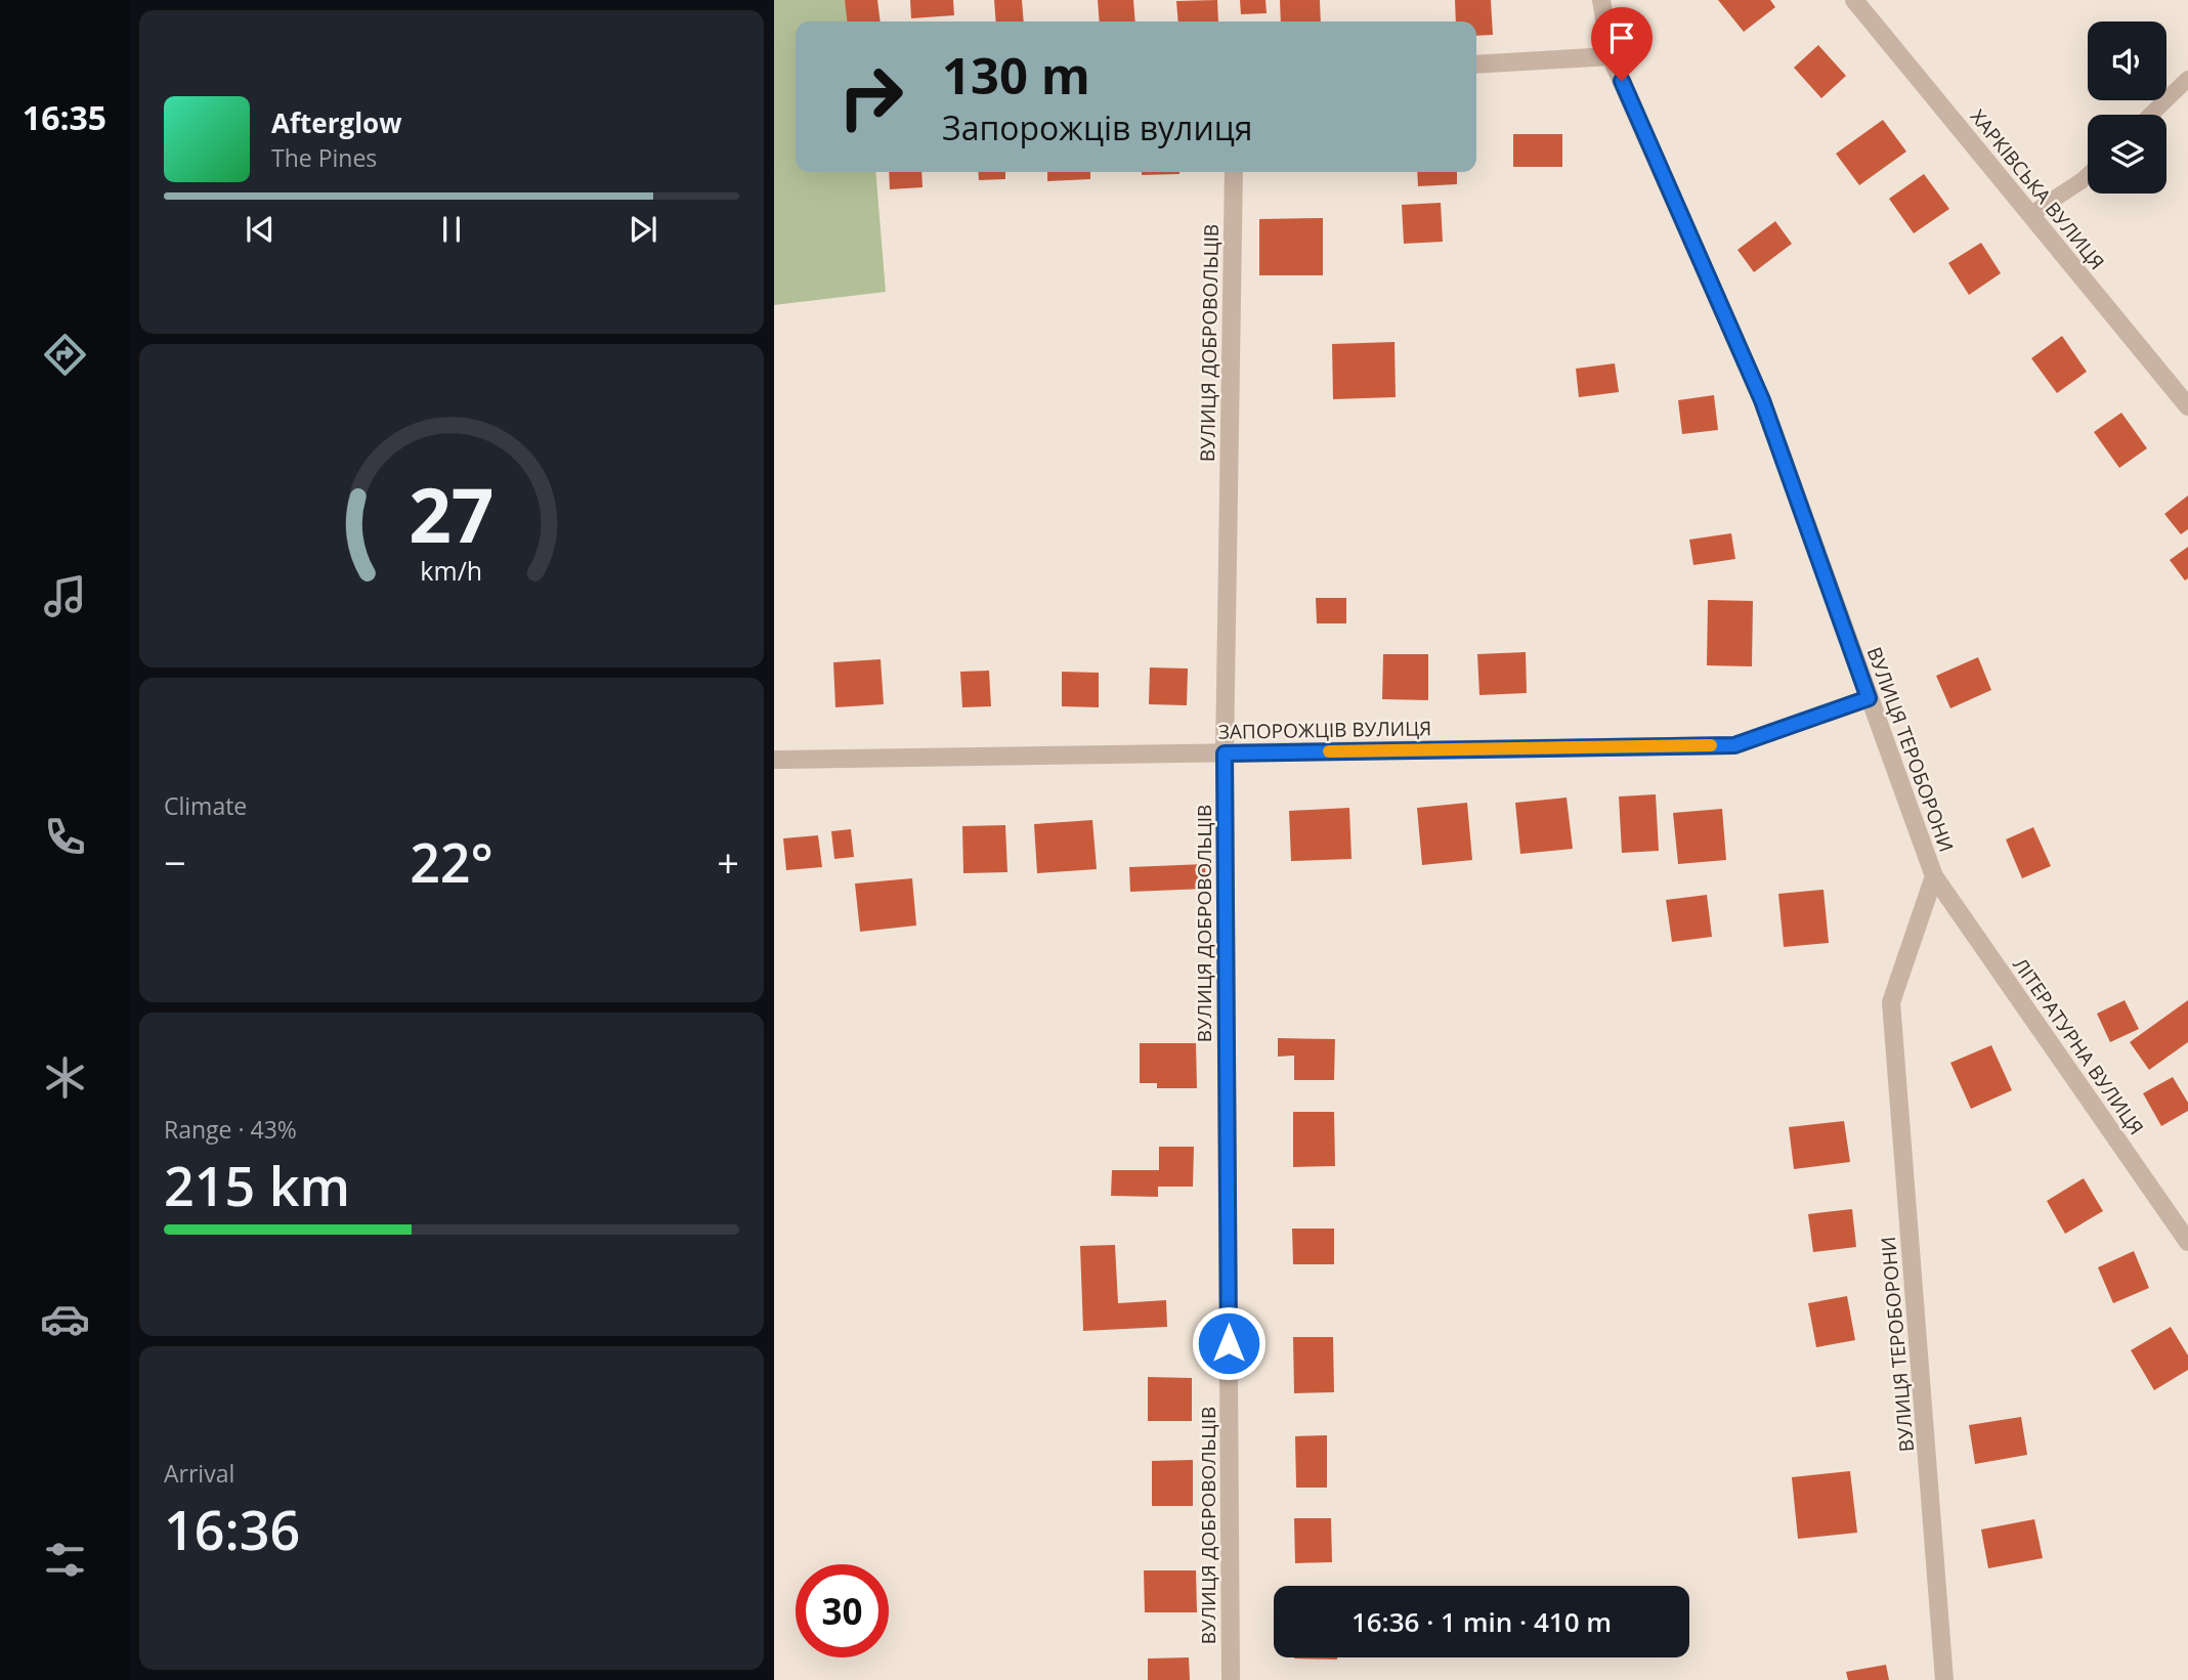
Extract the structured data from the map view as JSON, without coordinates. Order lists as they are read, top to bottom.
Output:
{
  "streets": {
    "street": [
      "ХАРКІВСЬКА ВУЛИЦЯ",
      "ВУЛИЦЯ ДОБРОВОЛЬЦІВ",
      "ЗАПОРОЖЦІВ ВУЛИЦЯ",
      "ВУЛИЦЯ ТЕРОБОРОНИ",
      "ЛІТЕРАТУРНА ВУЛИЦЯ"
    ]
  },
  "crossings": [
    ["ВУЛИЦЯ ДОБРОВОЛЬЦІВ", "ЗАПОРОЖЦІВ ВУЛИЦЯ"],
    ["ЗАПОРОЖЦІВ ВУЛИЦЯ", "ВУЛИЦЯ ТЕРОБОРОНИ"],
    ["ВУЛИЦЯ ТЕРОБОРОНИ", "ЛІТЕРАТУРНА ВУЛИЦЯ"]
  ],
  "page": {
    "tabs": "16:35",
    "turn": ["130 m", "Запорожців вулиця"],
    "song": ["Afterglow", "The Pines"],
    "tile": [
      "Climate",
      ["Range · 43%", "215 km"],
      ["Arrival", "16:36"]
    ],
    "heat": ["−", "22°", "+"],
    "limit": "30",
    "trip": "16:36 · 1 min · 410 m",
    "gauge": ["27", "km/h"]
  }
}
